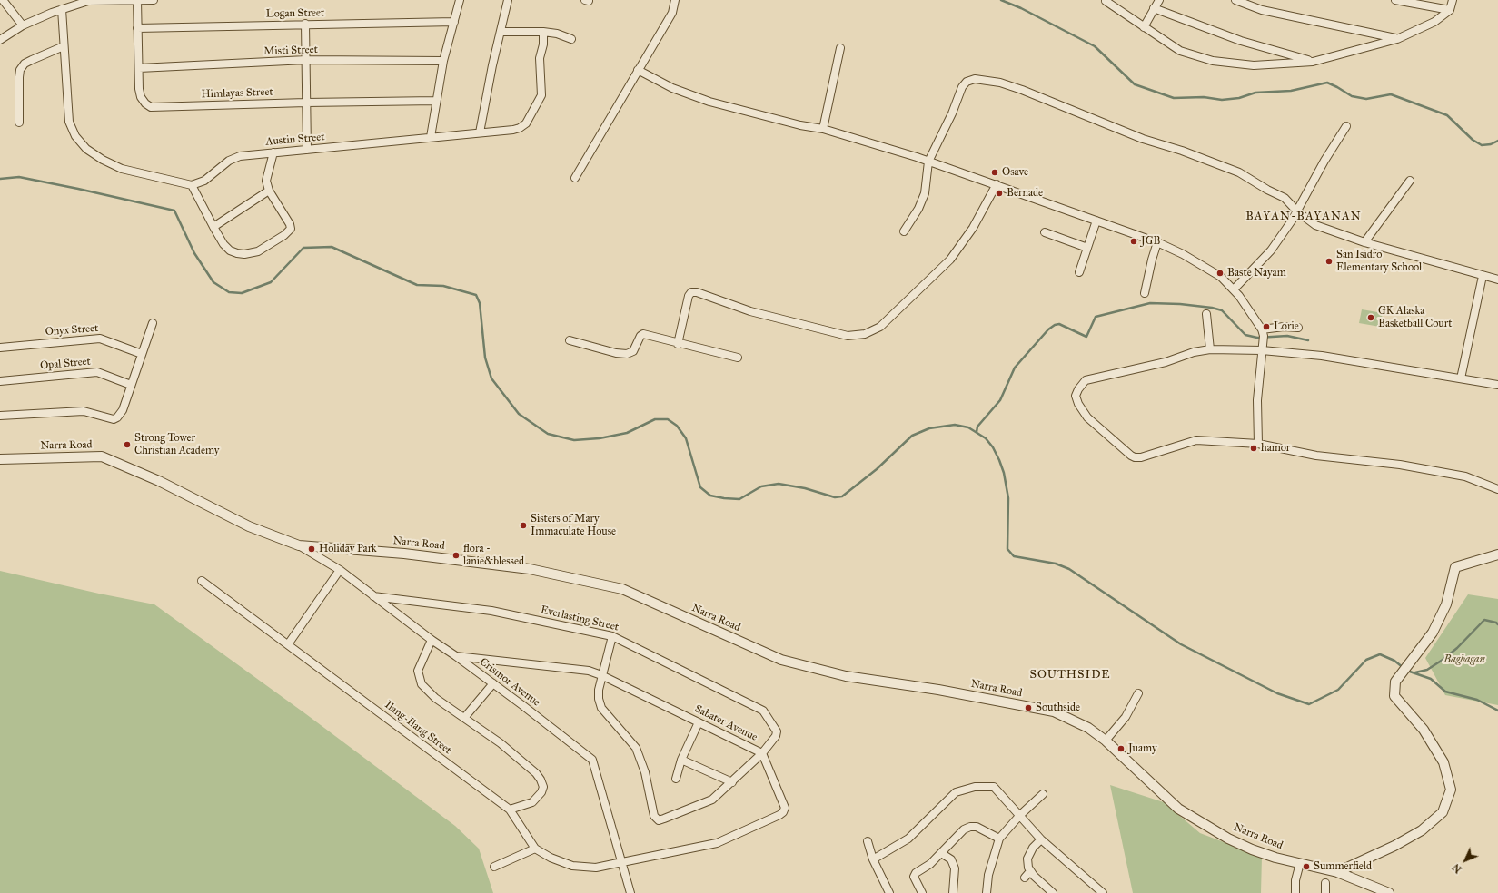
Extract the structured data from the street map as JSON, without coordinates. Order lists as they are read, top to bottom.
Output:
{
  "streets": {
    "street": [
      "Logan Street",
      "Misti Street",
      "Himlayas Street",
      "Austin Street",
      "Onyx Street",
      "Opal Street",
      "Narra Road",
      "Everlasting Street",
      "Crismor Avenue",
      "Sabater Avenue",
      "Ilang-Ilang Street"
    ]
  },
  "crossings": [
    ["Logan Street", "Himlayas Street"],
    ["Misti Street", "Himlayas Street"],
    ["Narra Road", "Crismor Avenue"],
    ["Everlasting Street", "Crismor Avenue"],
    ["Everlasting Street", "Sabater Avenue"],
    ["Crismor Avenue", "Sabater Avenue"],
    ["Crismor Avenue", "Ilang-Ilang Street"],
    ["Sabater Avenue", "Ilang-Ilang Street"]
  ],
  "districts": ["BAYAN-BAYANAN", "SOUTHSIDE"],
  "parks": ["Bagbagan"],
  "places": [
    "Osave",
    "Bernade",
    "JGB",
    "San Isidro Elementary School",
    "Baste Nayam",
    "GK Alaska Basketball Court",
    "Lorie",
    "Strong Tower Christian Academy",
    "hamor",
    "Sisters of Mary Immaculate House",
    "Holiday Park",
    "flora - lanie&blessed",
    "Southside",
    "Juamy",
    "Summerfield"
  ],
  "north": "bottom left"
}
